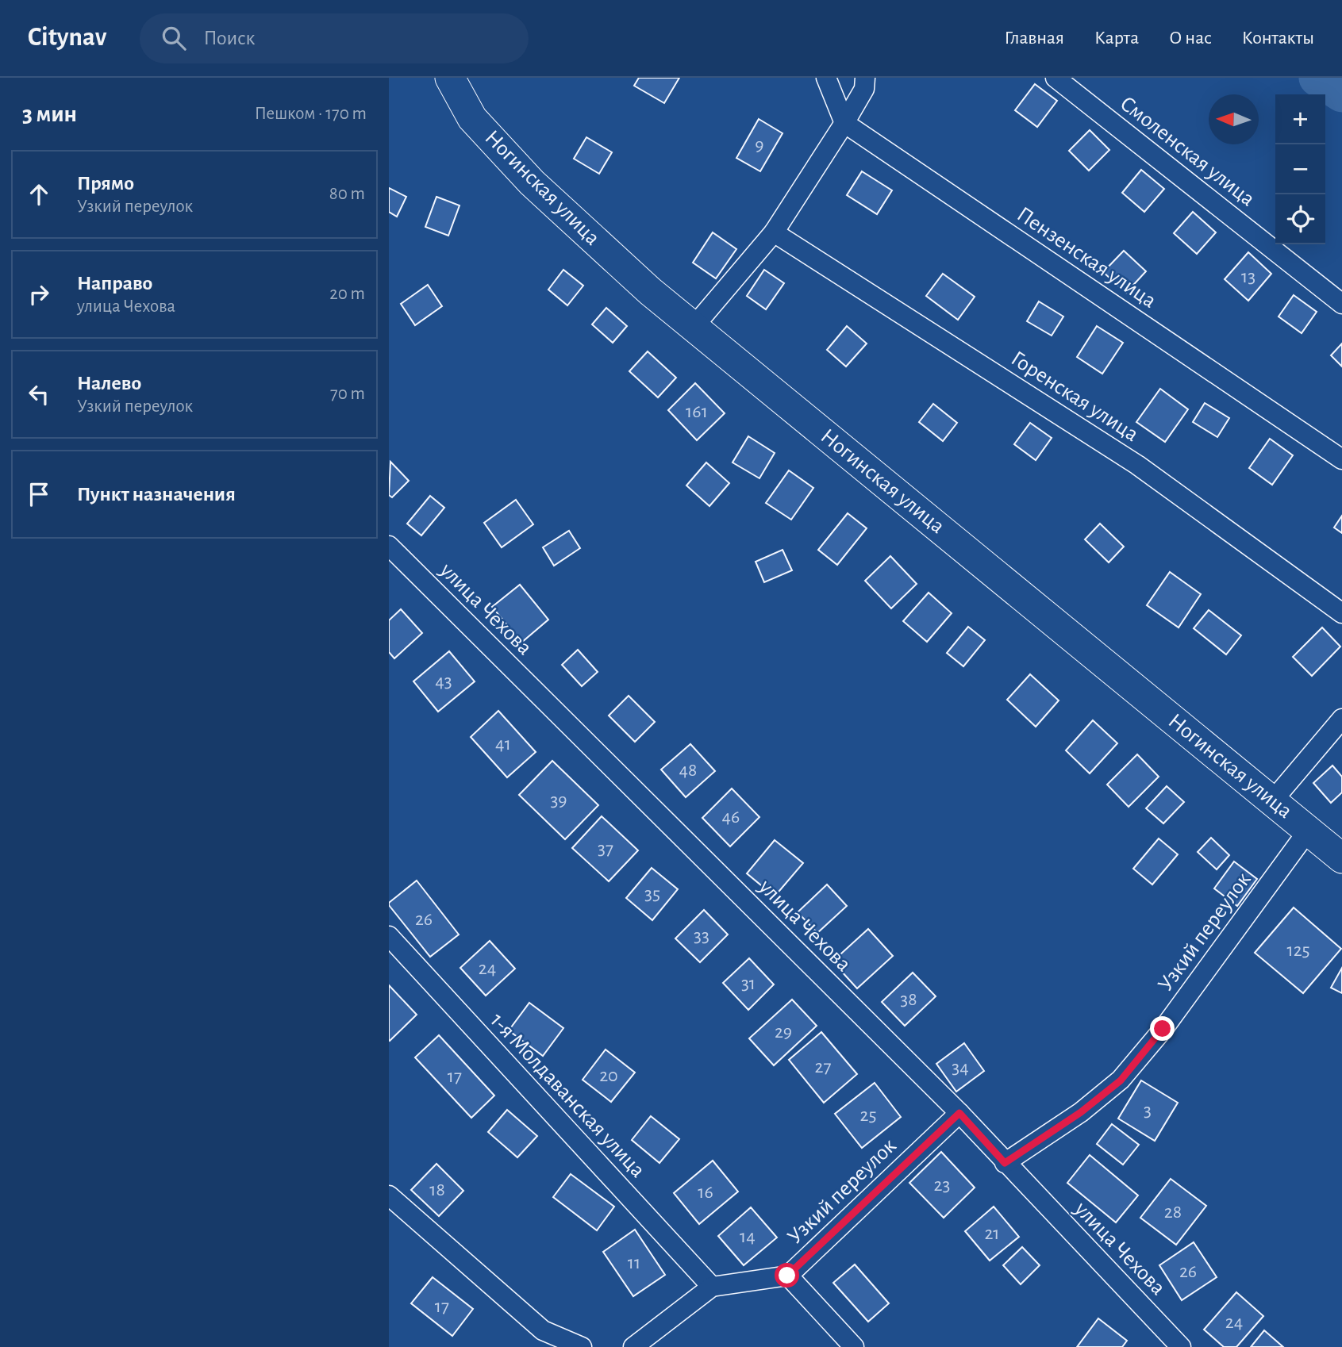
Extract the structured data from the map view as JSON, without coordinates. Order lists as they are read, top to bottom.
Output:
{
  "streets": {
    "main road": ["Ногинская улица"],
    "street": [
      "Смоленская улица",
      "Пензенская улица",
      "Горенская улица",
      "улица Чехова",
      "Узкий переулок",
      "1-я Молдаванская улица"
    ]
  },
  "crossings": [
    ["Ногинская улица", "Узкий переулок"],
    ["улица Чехова", "Узкий переулок"],
    ["Узкий переулок", "1-я Молдаванская улица"]
  ],
  "house_numbers": [
    "9",
    "13",
    "161",
    "43",
    "41",
    "48",
    "39",
    "46",
    "37",
    "35",
    "26",
    "33",
    "125",
    "24",
    "31",
    "38",
    "29",
    "27",
    "34",
    "20",
    "17",
    "3",
    "25",
    "23",
    "18",
    "16",
    "28",
    "21",
    "14",
    "11",
    "26",
    "17",
    "24"
  ],
  "north": "left",
  "page": {
    "header": "Citynav",
    "search": "Поиск",
    "nav": [
      "Главная",
      "Карта",
      "О нас",
      "Контакты"
    ],
    "heading": ["3 мин", "Пешком · 170 m"],
    "map_buttons": ["+", "−"],
    "list": [
      ["Прямо", "Узкий переулок", "80 m"],
      ["Направо", "улица Чехова", "20 m"],
      ["Налево", "Узкий переулок", "70 m"],
      "Пункт назначения"
    ]
  }
}
